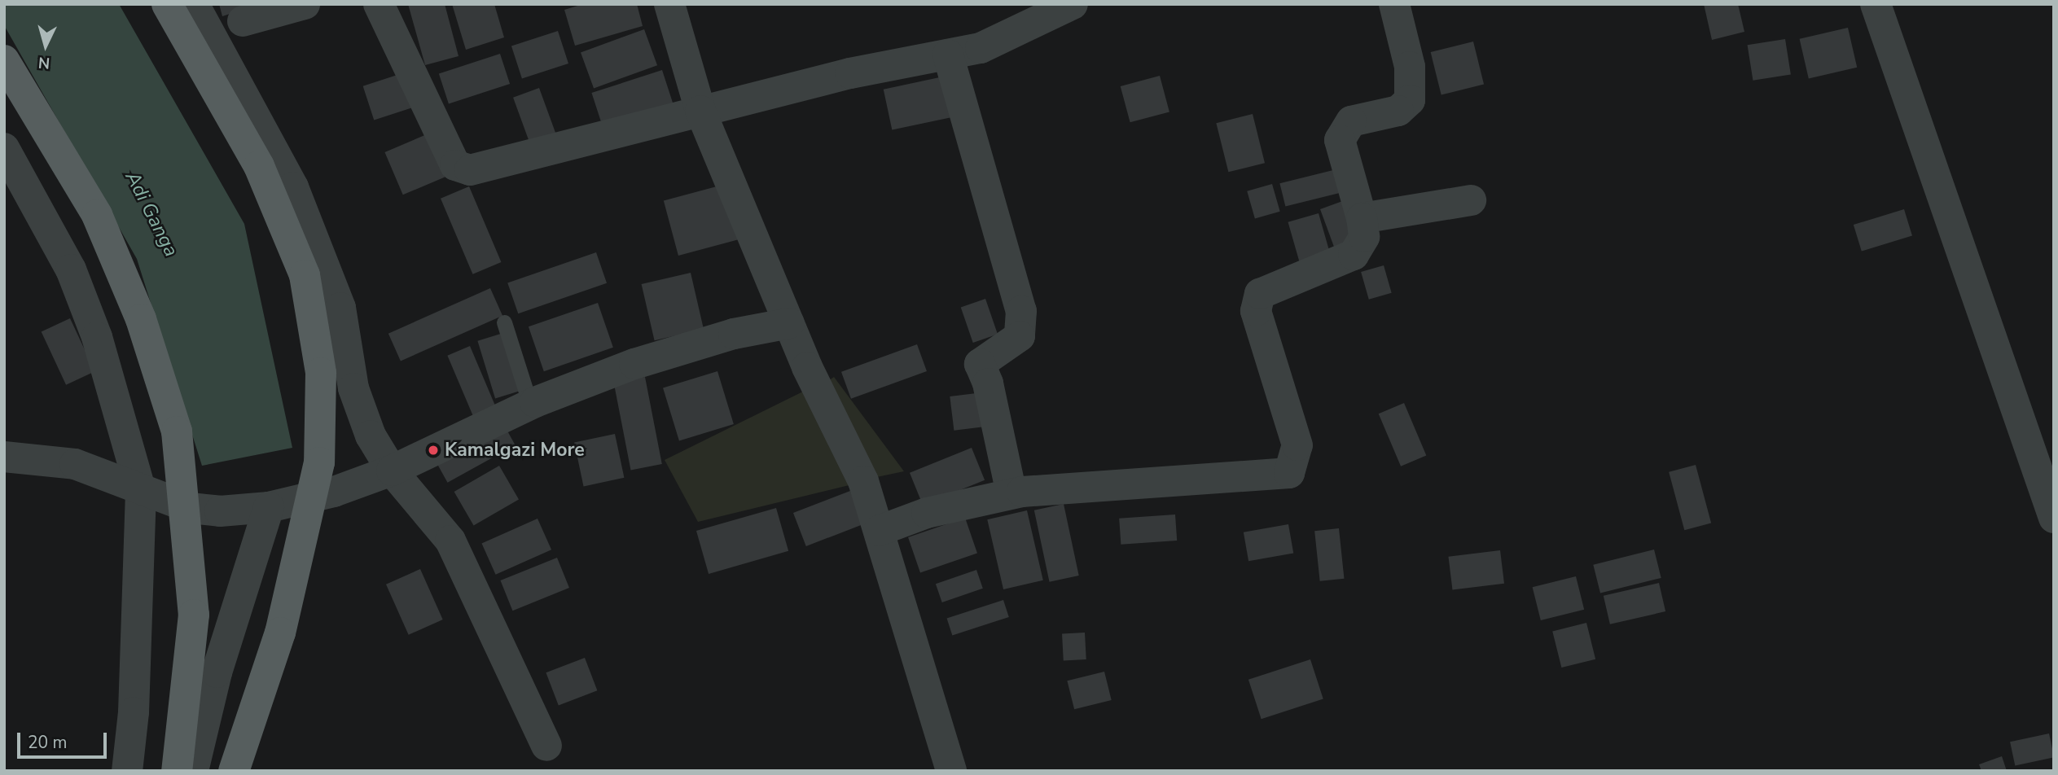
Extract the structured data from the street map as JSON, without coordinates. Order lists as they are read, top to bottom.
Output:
{
  "water": ["Adi Ganga"],
  "places": ["Kamalgazi More"],
  "scale_bar": "20 m",
  "north": "bottom"
}
